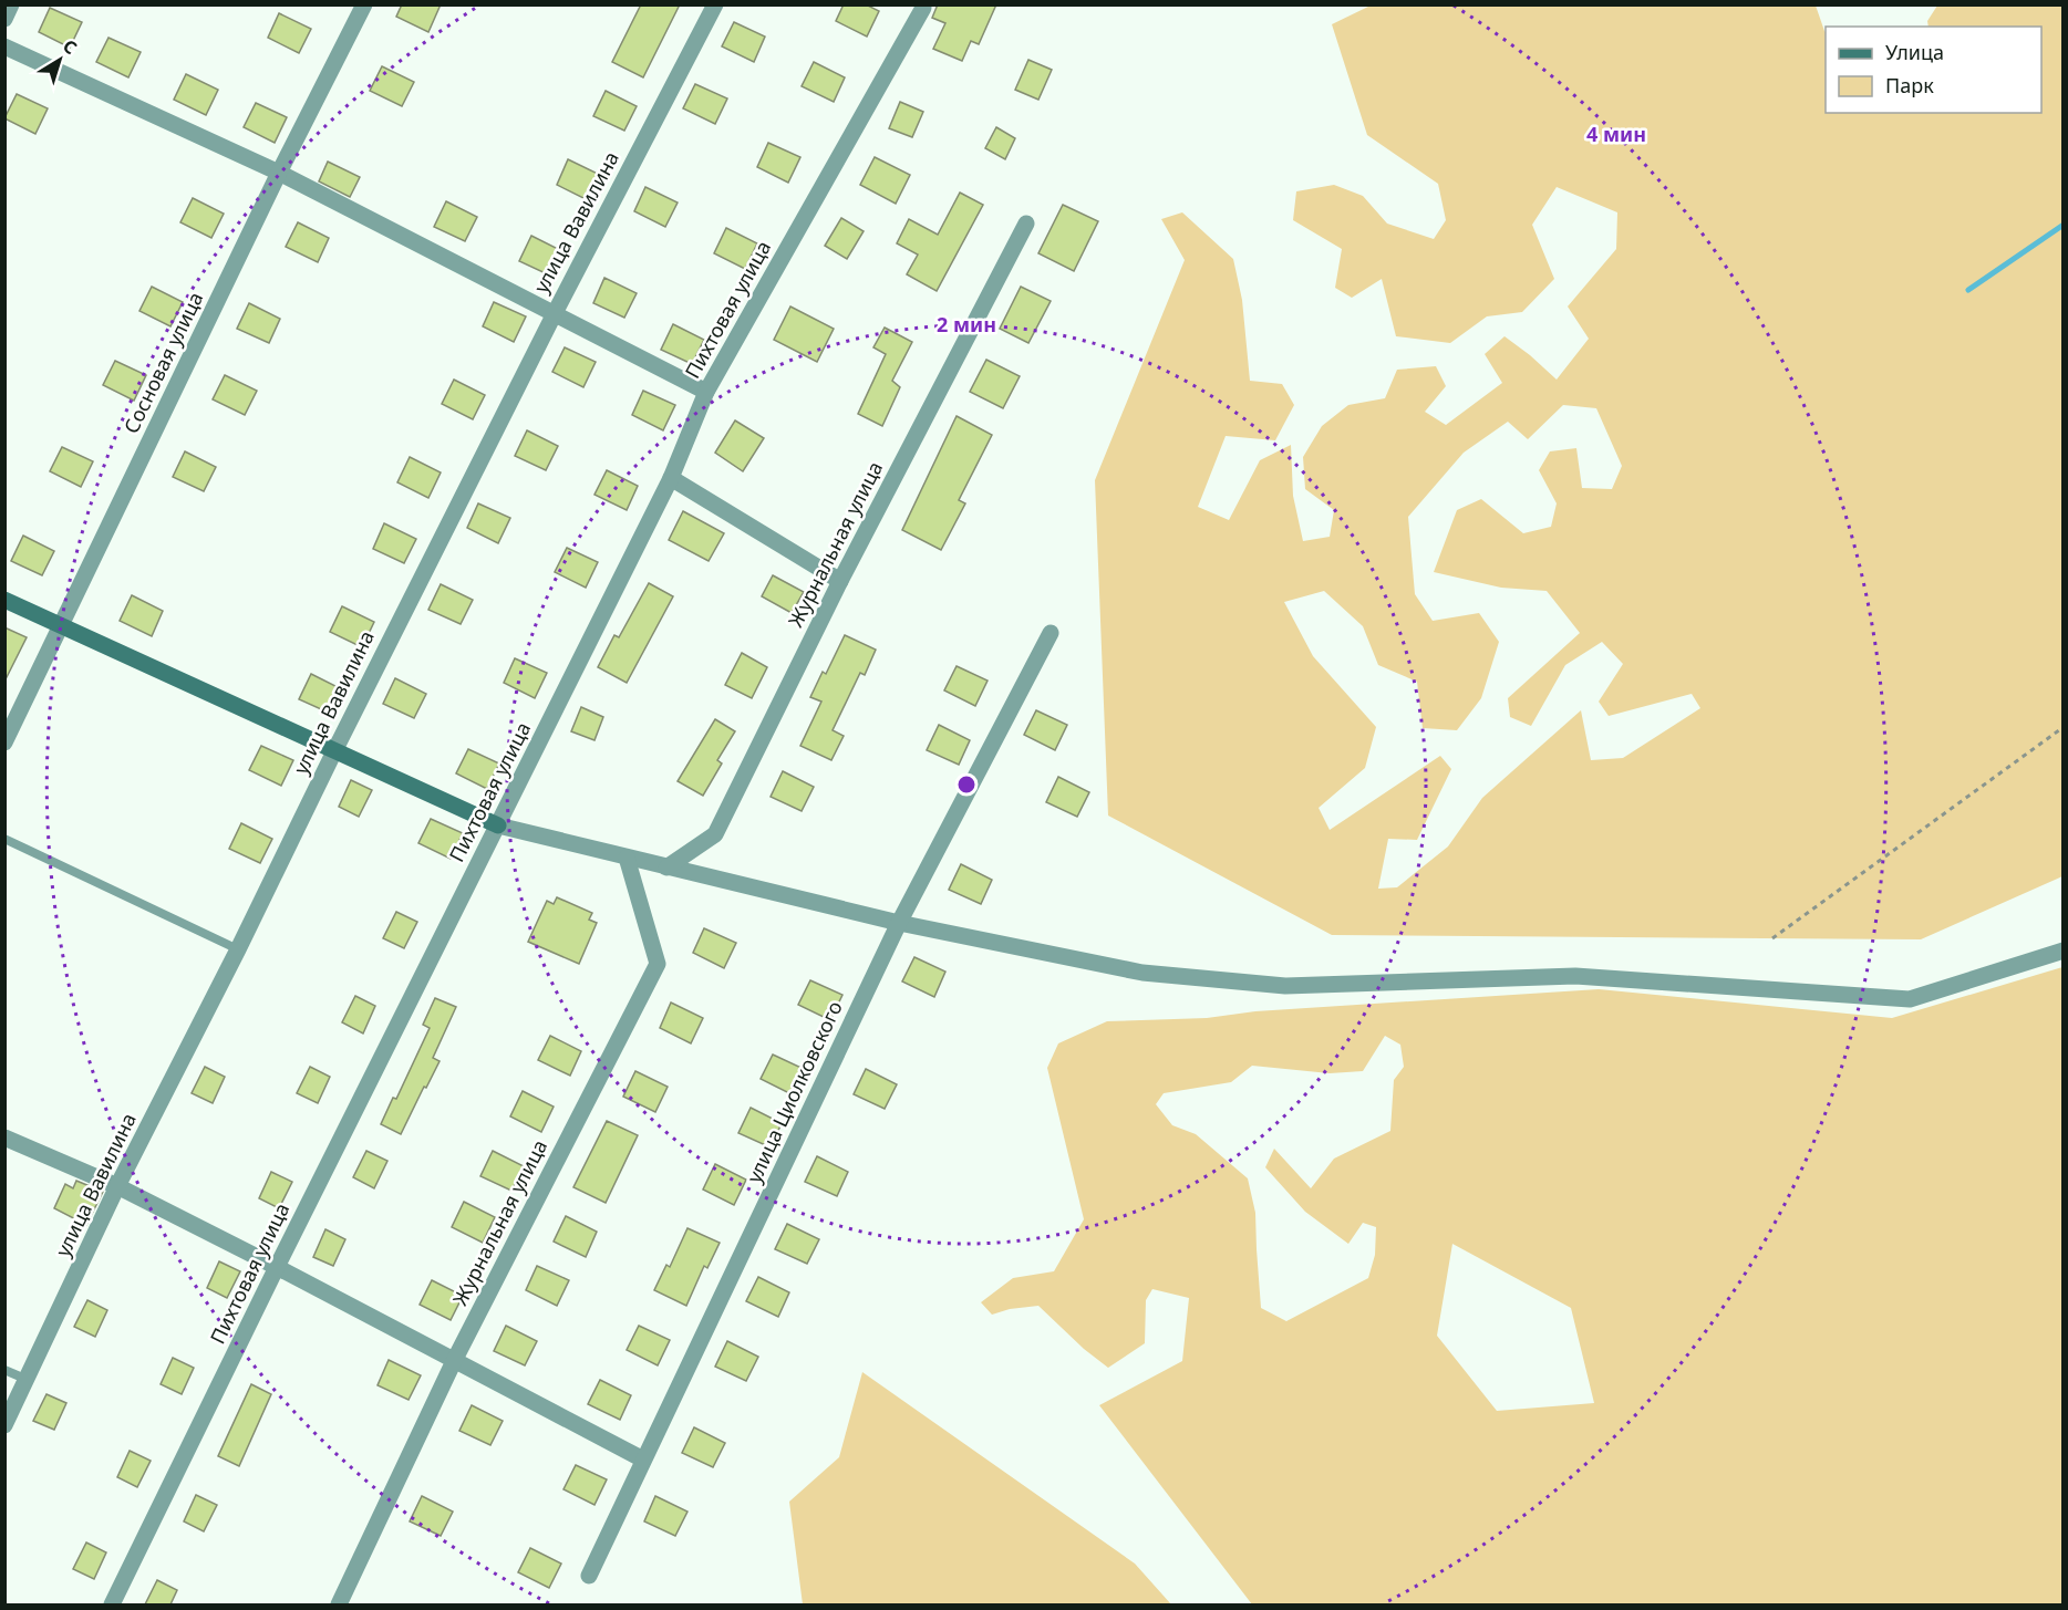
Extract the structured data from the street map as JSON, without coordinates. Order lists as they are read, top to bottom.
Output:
{
  "streets": {
    "street": [
      "улица Вавилина",
      "Пихтовая улица",
      "Сосновая улица",
      "Журнальная улица",
      "улица Циолковского"
    ]
  },
  "legend": ["Улица", "Парк"],
  "north": "top right",
  "rings": ["4 мин", "2 мин"]
}
